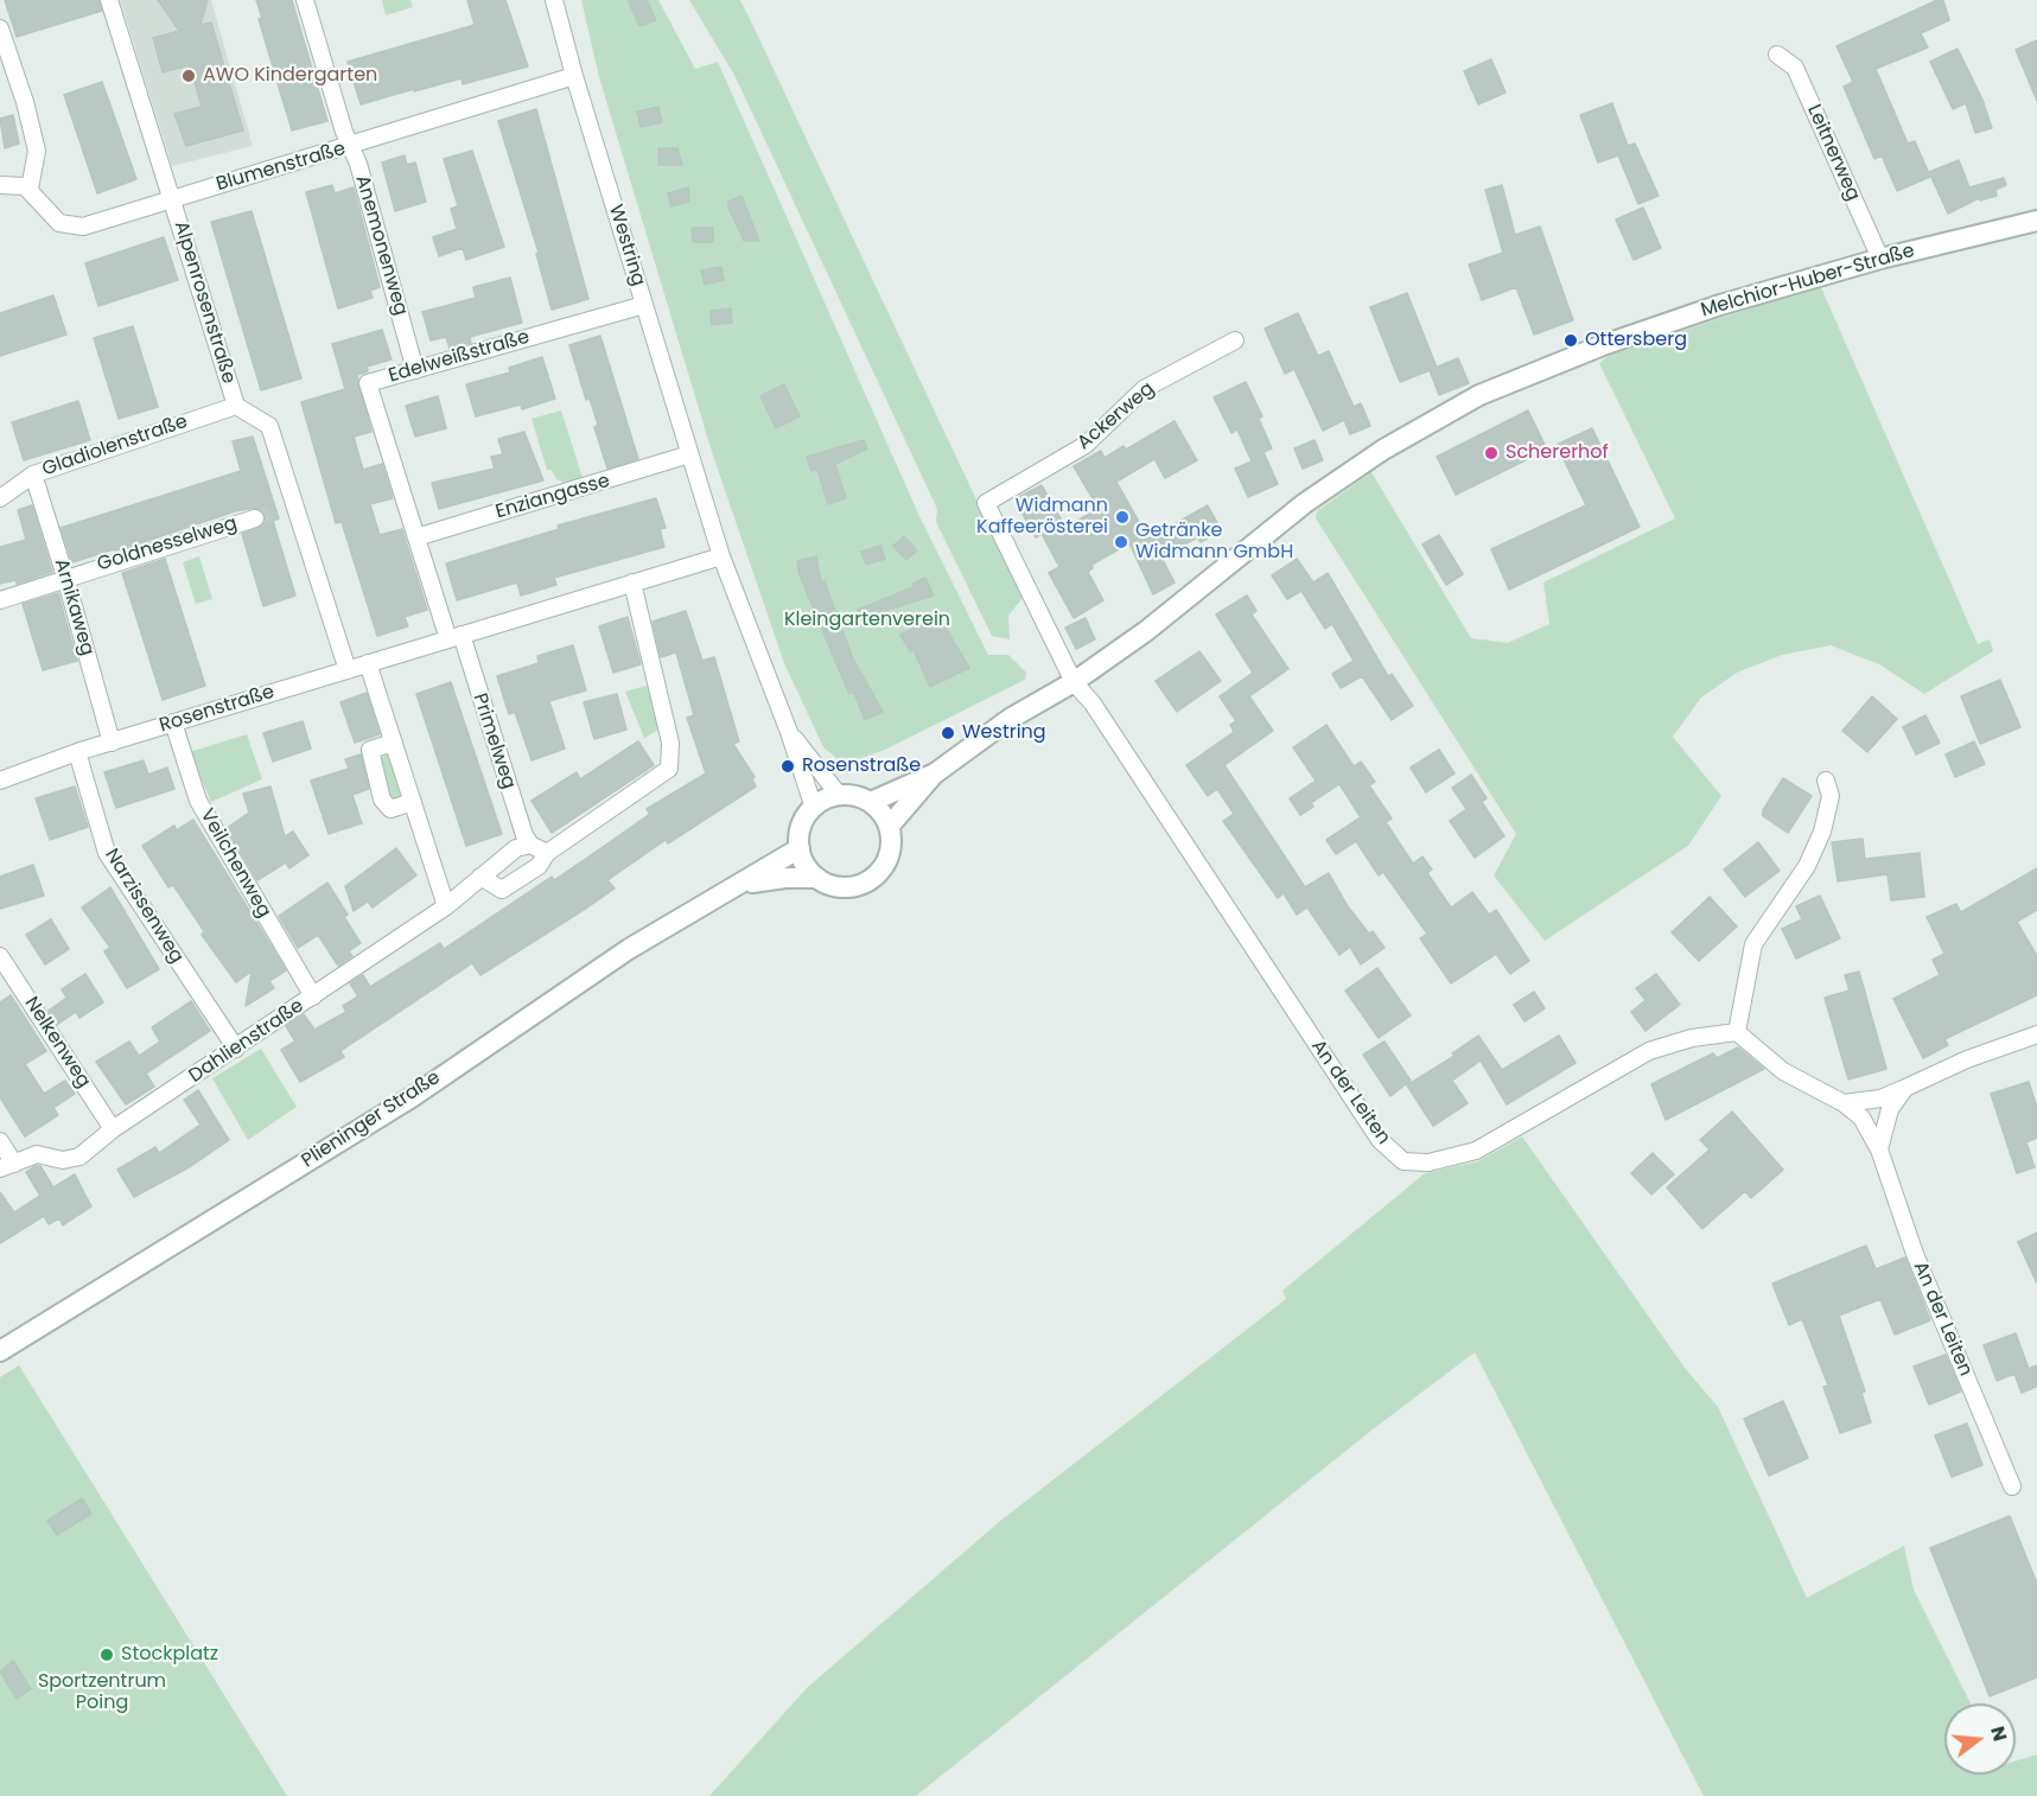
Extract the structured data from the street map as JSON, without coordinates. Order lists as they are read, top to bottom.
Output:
{
  "streets": {
    "street": [
      "Leitnerweg",
      "Blumenstraße",
      "Anemonenweg",
      "Westring",
      "Melchior-Huber-Straße",
      "Alpenrosenstraße",
      "Edelweißstraße",
      "Ackerweg",
      "Gladiolenstraße",
      "Enziangasse",
      "Goldnesselweg",
      "Arnikaweg",
      "Rosenstraße",
      "Primelweg",
      "Veilchenweg",
      "Narzissenweg",
      "Dahlienstraße",
      "Nelkenweg",
      "An der Leiten",
      "Plieninger Straße"
    ]
  },
  "crossings": [
    ["Leitnerweg", "Melchior-Huber-Straße"],
    ["Blumenstraße", "Anemonenweg"],
    ["Blumenstraße", "Westring"],
    ["Blumenstraße", "Alpenrosenstraße"],
    ["Anemonenweg", "Edelweißstraße"],
    ["Westring", "Edelweißstraße"],
    ["Westring", "Enziangasse"],
    ["Westring", "Rosenstraße"],
    ["Westring", "Plieninger Straße"],
    ["Melchior-Huber-Straße", "Ackerweg"],
    ["Melchior-Huber-Straße", "An der Leiten"],
    ["Alpenrosenstraße", "Gladiolenstraße"],
    ["Alpenrosenstraße", "Rosenstraße"],
    ["Edelweißstraße", "Enziangasse"],
    ["Edelweißstraße", "Rosenstraße"],
    ["Edelweißstraße", "Primelweg"],
    ["Ackerweg", "An der Leiten"],
    ["Gladiolenstraße", "Arnikaweg"],
    ["Goldnesselweg", "Arnikaweg"],
    ["Arnikaweg", "Rosenstraße"],
    ["Rosenstraße", "Primelweg"],
    ["Rosenstraße", "Veilchenweg"],
    ["Rosenstraße", "Narzissenweg"],
    ["Primelweg", "Dahlienstraße"],
    ["Veilchenweg", "Dahlienstraße"],
    ["Narzissenweg", "Dahlienstraße"],
    ["Dahlienstraße", "Nelkenweg"]
  ],
  "parks": ["Kleingartenverein", "Sportzentrum Poing"],
  "places": [
    "AWO Kindergarten",
    "Ottersberg",
    "Schererhof",
    "Widmann Kaffeerösterei",
    "Getränke Widmann GmbH",
    "Westring",
    "Rosenstraße",
    "Stockplatz"
  ],
  "north": "right"
}
